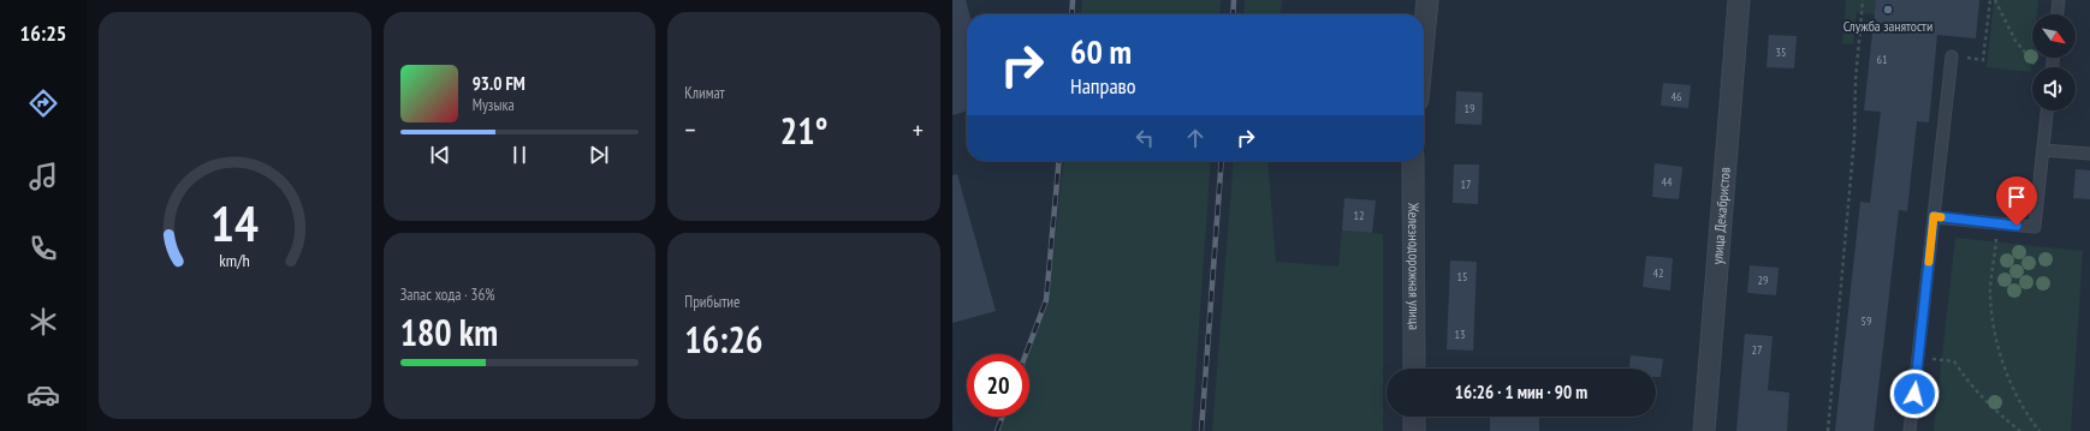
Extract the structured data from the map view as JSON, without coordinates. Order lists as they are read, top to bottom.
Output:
{
  "streets": {
    "street": ["улица Декабристов", "Железнодорожная улица"]
  },
  "places": ["Служба занятости"],
  "house_numbers": [
    "35",
    "61",
    "46",
    "19",
    "44",
    "17",
    "12",
    "42",
    "15",
    "29",
    "59",
    "13",
    "27"
  ],
  "north": "bottom right",
  "page": {
    "tabs": "16:25",
    "tile": [
      "Климат",
      ["Запас хода · 36%", "180 km"],
      ["Прибытие", "16:26"]
    ],
    "turn": ["60 m", "Направо"],
    "song": ["93.0 FM", "Музыка"],
    "heat": ["−", "21°", "+"],
    "limit": "20",
    "trip": "16:26 · 1 мин · 90 m",
    "gauge": ["14", "km/h"]
  }
}
